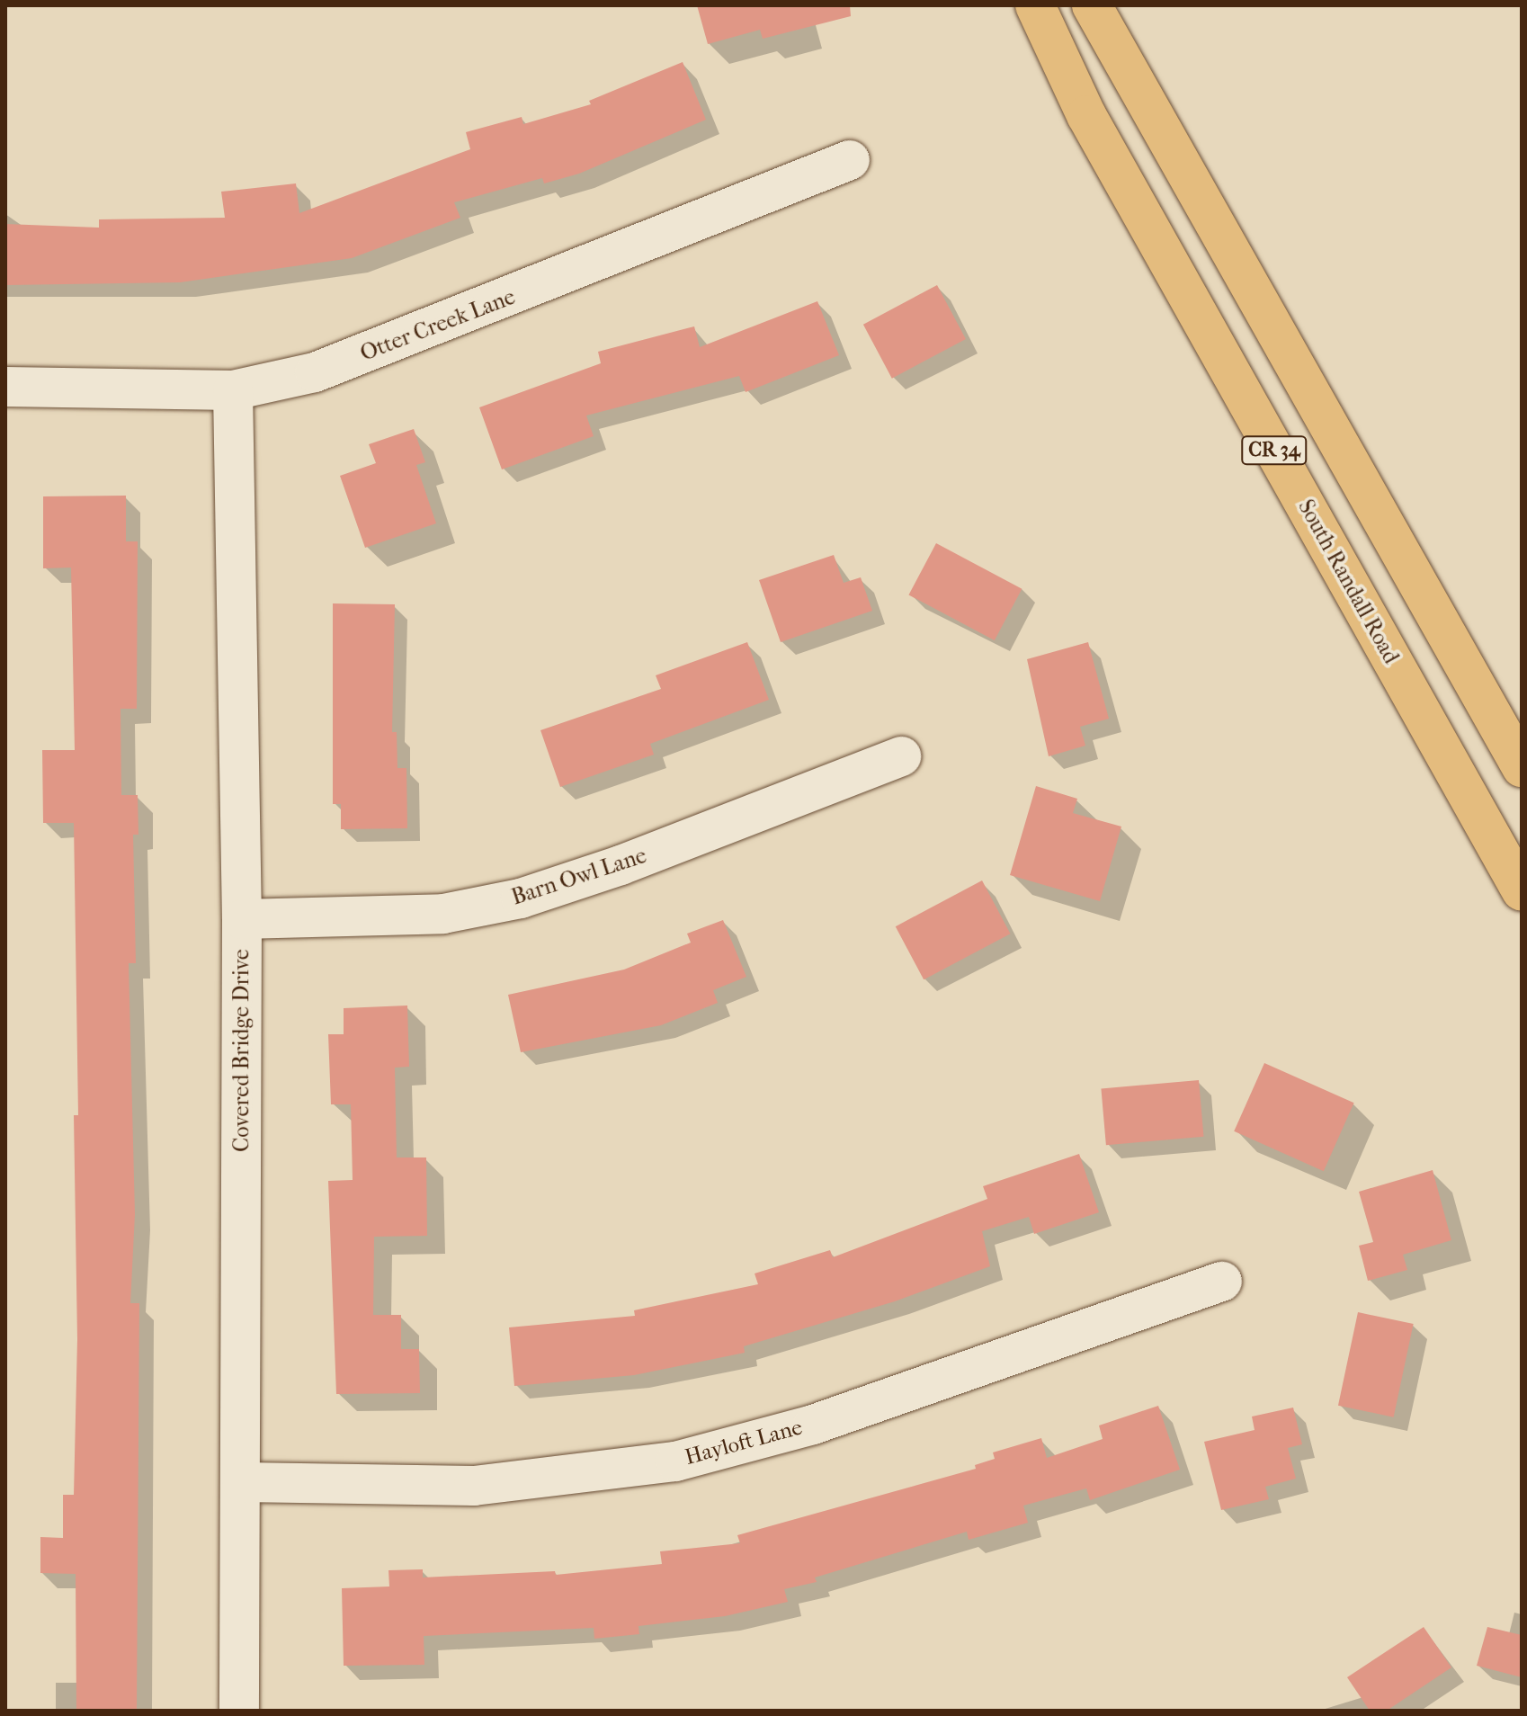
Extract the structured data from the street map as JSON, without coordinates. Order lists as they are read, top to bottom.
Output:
{
  "streets": {
    "main road": ["CR 34", "South Randall Road"],
    "street": [
      "Otter Creek Lane",
      "Barn Owl Lane",
      "Covered Bridge Drive",
      "Hayloft Lane"
    ]
  },
  "crossings": [
    ["Otter Creek Lane", "Covered Bridge Drive"],
    ["Barn Owl Lane", "Covered Bridge Drive"],
    ["Covered Bridge Drive", "Hayloft Lane"]
  ]
}
